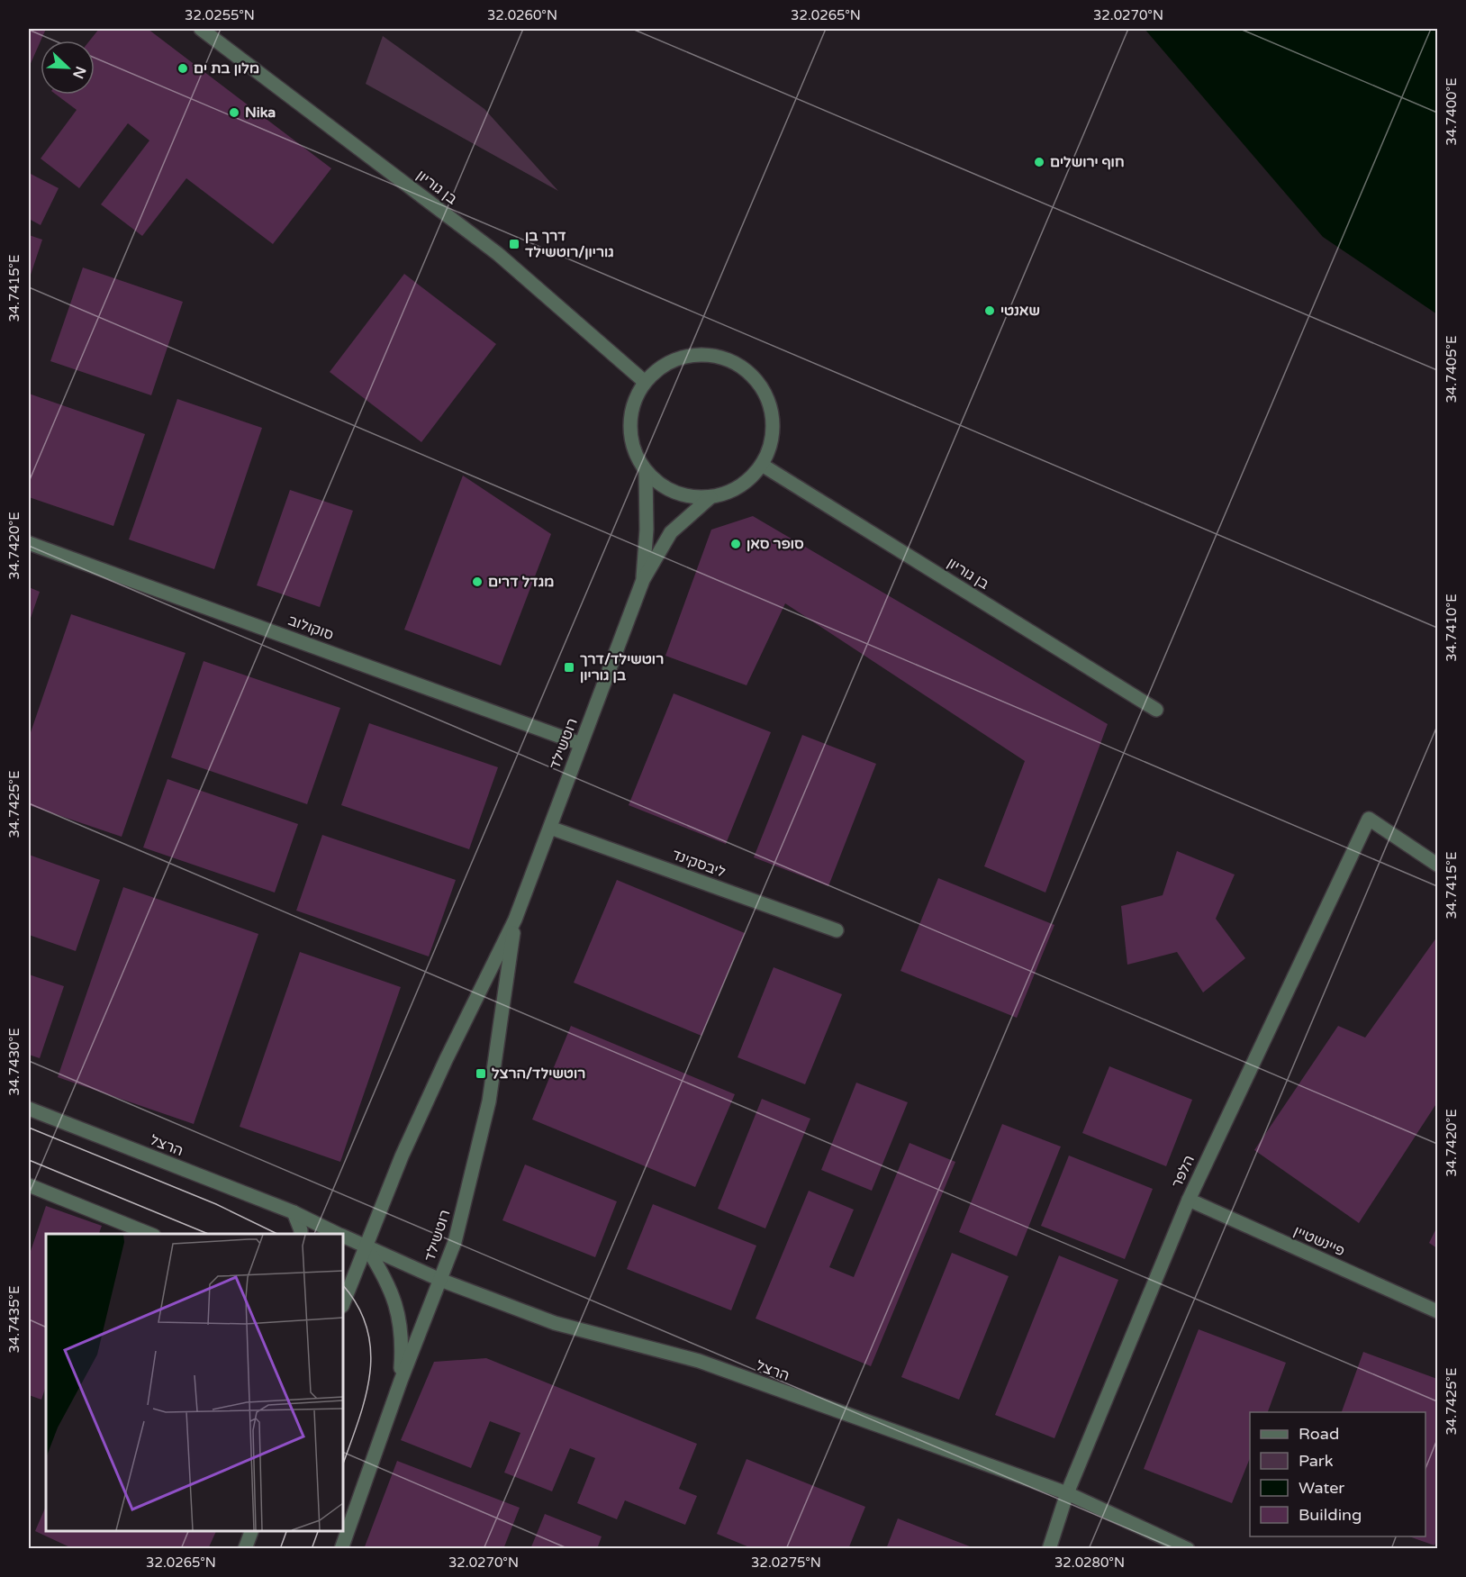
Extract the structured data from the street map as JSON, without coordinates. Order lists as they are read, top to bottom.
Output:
{
  "streets": {
    "street": [
      "בן גוריון",
      "סוקולוב",
      "רוטשילד",
      "ליבסקינד",
      "הרצל",
      "הלפר",
      "פיינשטיין"
    ]
  },
  "crossings": [
    ["בן גוריון", "רוטשילד"],
    ["סוקולוב", "רוטשילד"],
    ["רוטשילד", "ליבסקינד"],
    ["רוטשילד", "הרצל"],
    ["הרצל", "הלפר"],
    ["הלפר", "פיינשטיין"]
  ],
  "places": {
    "other": [
      "מלון בת ים",
      "Nika",
      "חוף ירושלים",
      "שאנטי",
      "סופר סאן",
      "מגדל דרים"
    ],
    "transit": ["דרך בן גוריון/רוטשילד", "רוטשילד/דרך בן גוריון", "רוטשילד/הרצל"]
  },
  "legend": [
    "Road",
    "Park",
    "Water",
    "Building"
  ],
  "north": "bottom right",
  "coordinates": [
    "32.0255°N",
    "32.0260°N",
    "32.0265°N",
    "32.0270°N",
    "34.7400°E",
    "34.7415°E",
    "34.7405°E",
    "34.7420°E",
    "34.7410°E",
    "34.7425°E",
    "34.7430°E",
    "34.7435°E",
    "32.0275°N",
    "32.0280°N"
  ]
}
